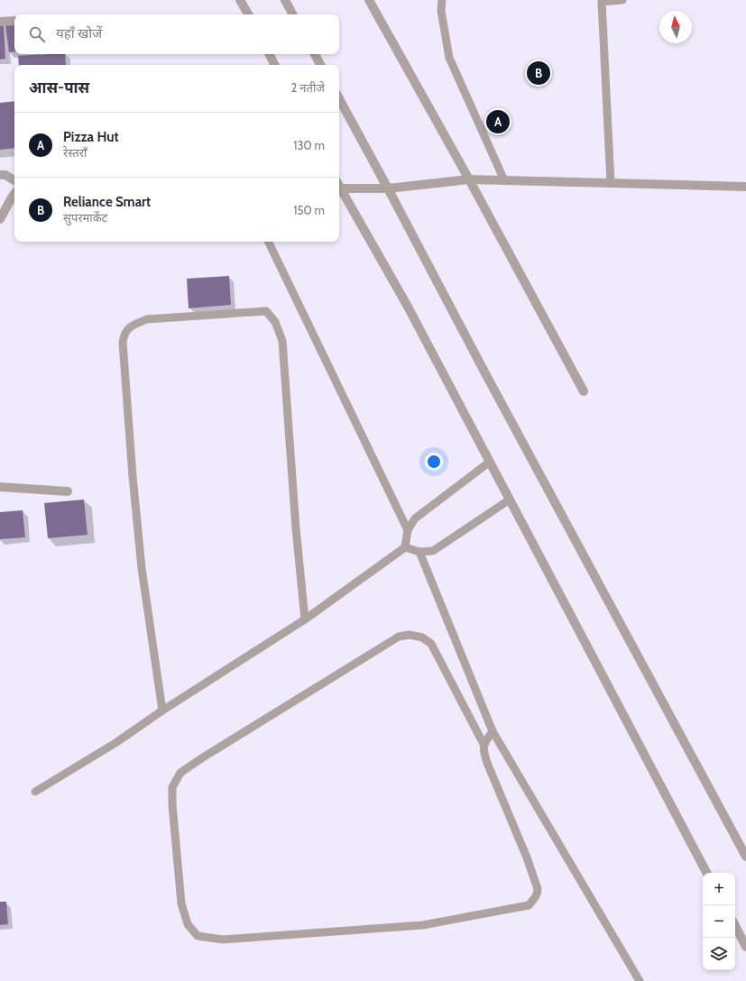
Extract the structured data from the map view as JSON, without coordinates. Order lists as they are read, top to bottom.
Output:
{
  "north": "top",
  "page": {
    "search": "यहाँ खोजें",
    "pins": ["B", "A"],
    "heading": ["आस-पास", "2 नतीजे"],
    "list": [
      {
        "mark": "A",
        "name": "Pizza Hut",
        "note": "रेस्तराँ",
        "value": "130 m"
      },
      {
        "mark": "B",
        "name": "Reliance Smart",
        "note": "सुपरमार्केट",
        "value": "150 m"
      }
    ],
    "map_buttons": ["+", "−"]
  }
}
